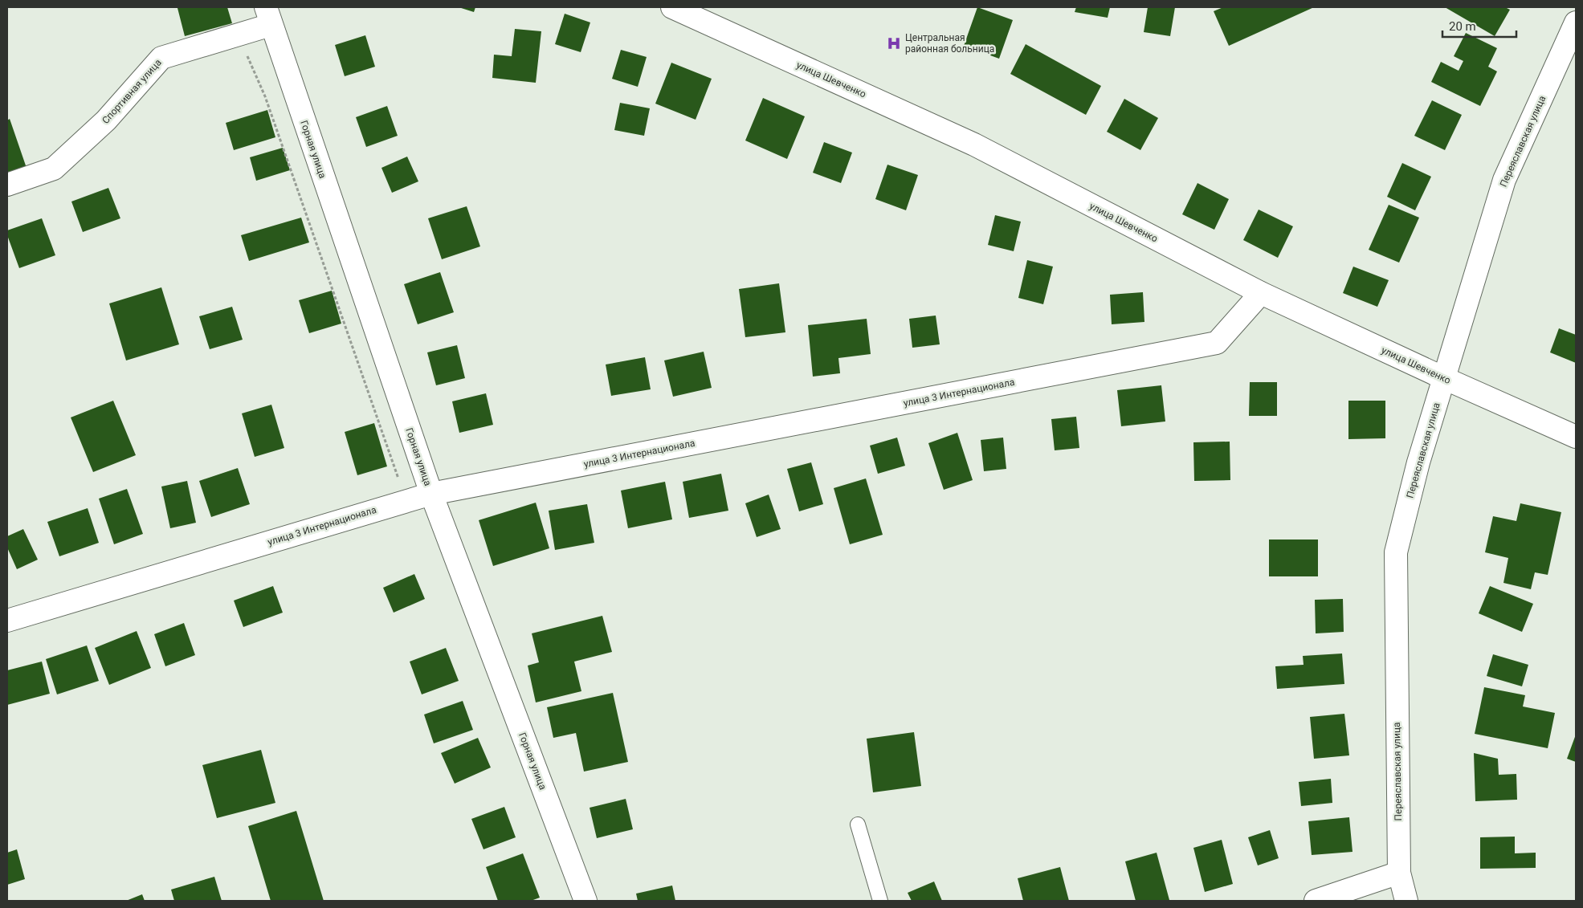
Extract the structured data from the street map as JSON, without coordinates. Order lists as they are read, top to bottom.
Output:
{
  "streets": {
    "street": [
      "улица Шевченко",
      "Спортивная улица",
      "Переяславская улица",
      "Горная улица",
      "улица 3 Интернационала"
    ]
  },
  "crossings": [
    ["улица Шевченко", "Переяславская улица"],
    ["улица Шевченко", "улица 3 Интернационала"],
    ["Спортивная улица", "Горная улица"],
    ["Горная улица", "улица 3 Интернационала"]
  ],
  "places": {
    "hospital": ["Центральная районная больница"]
  },
  "scale_bar": "20 m"
}
